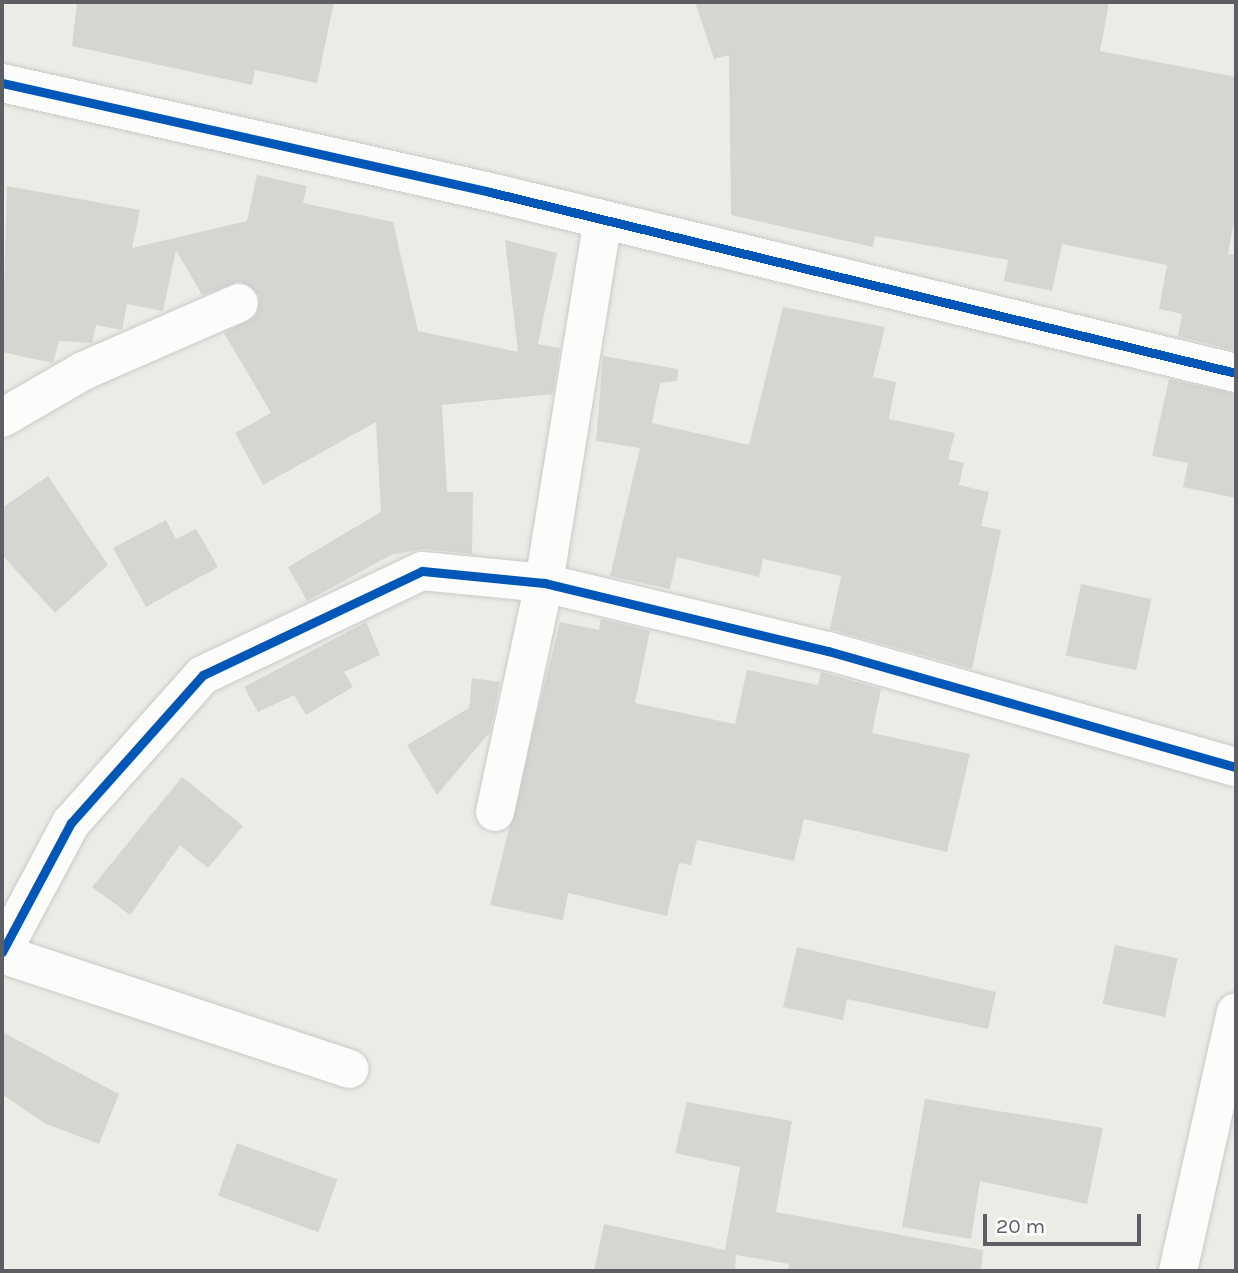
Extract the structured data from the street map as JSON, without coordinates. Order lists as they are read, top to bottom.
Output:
{
  "scale_bar": "20 m"
}
